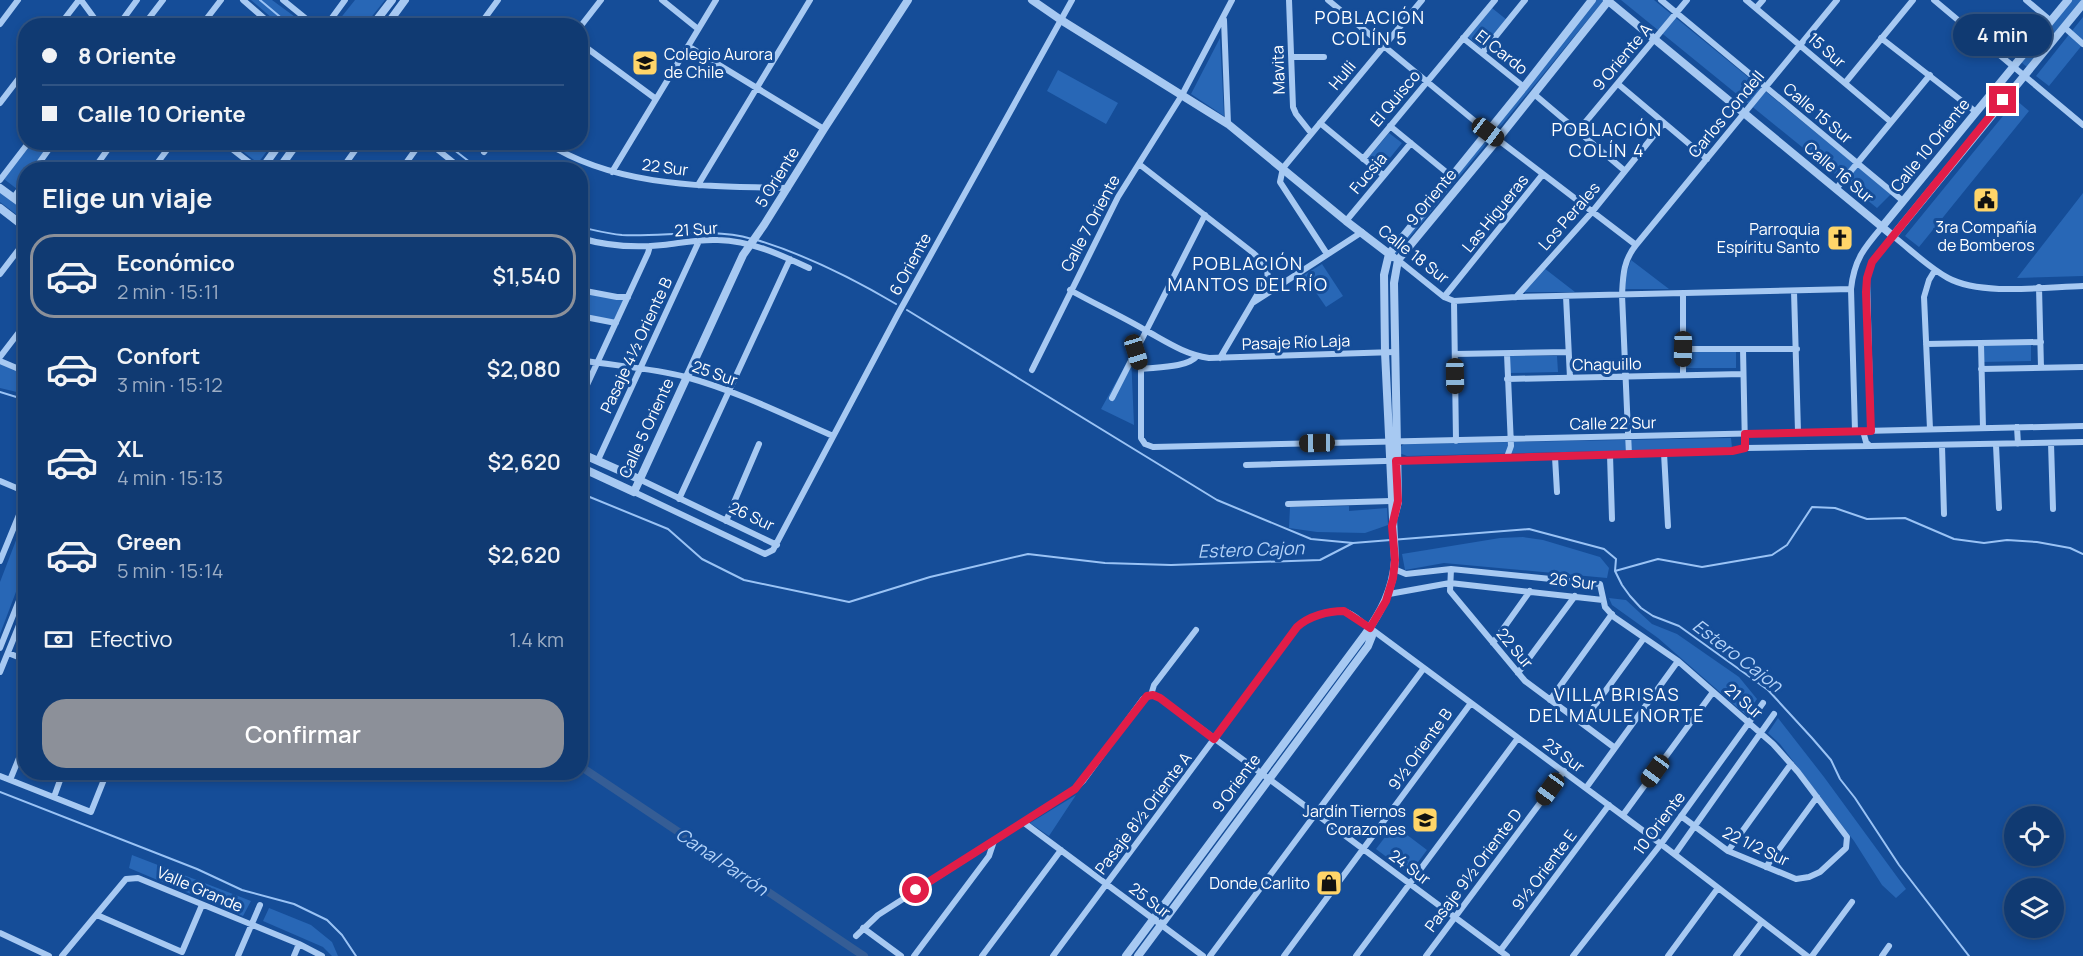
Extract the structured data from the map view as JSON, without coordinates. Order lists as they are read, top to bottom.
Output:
{
  "streets": {
    "street": [
      "15 Sur",
      "El Cardo",
      "9 Oriente A",
      "Mavita",
      "Hulli",
      "El Quisco",
      "Calle 15 Sur",
      "Carlos Condell",
      "Calle 10 Oriente",
      "22 Sur",
      "Calle 16 Sur",
      "Fucsia",
      "5 Oriente",
      "9 Oriente",
      "Las Higueras",
      "Los Perales",
      "Calle 7 Oriente",
      "21 Sur",
      "Calle 18 Sur",
      "6 Oriente",
      "Pasaje Río Laja",
      "Pasaje 4½ Oriente B",
      "Chaguillo",
      "25 Sur",
      "Calle 22 Sur",
      "Calle 5 Oriente",
      "26 Sur",
      "9½ Oriente B",
      "23 Sur",
      "Pasaje 8½ Oriente A",
      "10 Oriente",
      "22 1/2 Sur",
      "24 Sur",
      "Pasaje 9½ Oriente D",
      "9½ Oriente E",
      "Valle Grande"
    ]
  },
  "crossings": [
    ["15 Sur", "Carlos Condell"],
    ["El Cardo", "El Quisco"],
    ["El Cardo", "9 Oriente"],
    ["9 Oriente A", "Calle 15 Sur"],
    ["9 Oriente A", "Calle 16 Sur"],
    ["Mavita", "Hulli"],
    ["Hulli", "Calle 18 Sur"],
    ["Calle 15 Sur", "Carlos Condell"],
    ["Calle 15 Sur", "Calle 10 Oriente"],
    ["Carlos Condell", "Calle 16 Sur"],
    ["Carlos Condell", "Calle 18 Sur"],
    ["Carlos Condell", "Chaguillo"],
    ["Carlos Condell", "Calle 22 Sur"],
    ["Calle 10 Oriente", "Calle 16 Sur"],
    ["Calle 10 Oriente", "Calle 18 Sur"],
    ["Calle 10 Oriente", "Calle 22 Sur"],
    ["22 Sur", "5 Oriente"],
    ["22 Sur", "26 Sur"],
    ["Calle 16 Sur", "9 Oriente"],
    ["Fucsia", "Calle 18 Sur"],
    ["5 Oriente", "21 Sur"],
    ["5 Oriente", "25 Sur"],
    ["5 Oriente", "Calle 5 Oriente"],
    ["9 Oriente", "Calle 18 Sur"],
    ["9 Oriente", "Pasaje Río Laja"],
    ["9 Oriente", "25 Sur"],
    ["9 Oriente", "Calle 22 Sur"],
    ["9 Oriente", "26 Sur"],
    ["9 Oriente", "23 Sur"],
    ["9 Oriente", "24 Sur"],
    ["Las Higueras", "Calle 18 Sur"],
    ["Los Perales", "Calle 18 Sur"],
    ["Calle 7 Oriente", "Calle 18 Sur"],
    ["21 Sur", "Pasaje 4½ Oriente B"],
    ["21 Sur", "26 Sur"],
    ["21 Sur", "10 Oriente"],
    ["21 Sur", "22 1/2 Sur"],
    ["Calle 18 Sur", "6 Oriente"],
    ["6 Oriente", "25 Sur"],
    ["6 Oriente", "26 Sur"],
    ["Pasaje 4½ Oriente B", "25 Sur"],
    ["Pasaje 4½ Oriente B", "26 Sur"],
    ["25 Sur", "Calle 5 Oriente"],
    ["25 Sur", "Pasaje 8½ Oriente A"],
    ["Calle 5 Oriente", "26 Sur"],
    ["9½ Oriente B", "23 Sur"],
    ["9½ Oriente B", "24 Sur"],
    ["23 Sur", "Pasaje 8½ Oriente A"],
    ["23 Sur", "10 Oriente"],
    ["23 Sur", "Pasaje 9½ Oriente D"],
    ["23 Sur", "9½ Oriente E"],
    ["Pasaje 8½ Oriente A", "24 Sur"],
    ["10 Oriente", "22 1/2 Sur"],
    ["24 Sur", "Pasaje 9½ Oriente D"],
    ["24 Sur", "9½ Oriente E"]
  ],
  "districts": [
    "POBLACIÓN COLÍN 5",
    "POBLACIÓN COLÍN 4",
    "POBLACIÓN MANTOS DEL RÍO",
    "VILLA BRISAS DEL MAULE NORTE"
  ],
  "water": ["Estero Cajon", "Canal Parrón"],
  "places": {
    "school or university": ["Colegio Aurora de Chile", "Jardín Tiernos Corazones"],
    "public building": ["3ra Compañía de Bomberos"],
    "church": ["Parroquia Espíritu Santo"],
    "shop": ["Donde Carlito"]
  },
  "page": {
    "bubble": "4 min",
    "banner": ["8 Oriente", "Calle 10 Oriente"],
    "heading": "Elige un viaje",
    "list": [
      {
        "name": "Económico",
        "note": "2 min · 15:11",
        "value": "$1,540"
      },
      {
        "name": "Confort",
        "note": "3 min · 15:12",
        "value": "$2,080"
      },
      {
        "name": "XL",
        "note": "4 min · 15:13",
        "value": "$2,620"
      },
      {
        "name": "Green",
        "note": "5 min · 15:14",
        "value": "$2,620"
      }
    ],
    "pay": ["Efectivo", "1.4 km"],
    "buttons": "Confirmar"
  }
}
